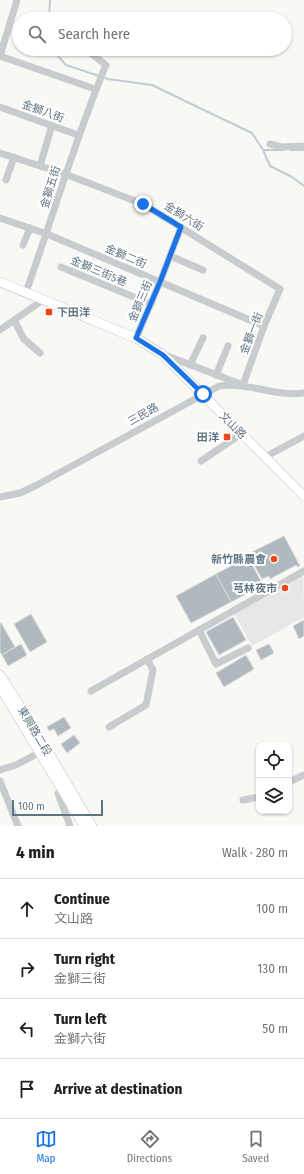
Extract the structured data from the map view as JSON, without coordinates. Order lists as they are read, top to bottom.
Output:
{
  "streets": {
    "main road": ["文山路", "東興路二段"],
    "street": [
      "金獅八街",
      "金獅五街",
      "金獅六街",
      "金獅二街",
      "金獅三街5巷",
      "金獅三街",
      "金獅一街",
      "三民路"
    ]
  },
  "crossings": [
    ["金獅八街", "金獅五街"],
    ["金獅五街", "金獅六街"],
    ["金獅五街", "金獅二街"],
    ["金獅五街", "文山路"],
    ["金獅六街", "金獅三街"],
    ["金獅六街", "金獅一街"],
    ["金獅二街", "金獅三街"],
    ["金獅二街", "金獅一街"],
    ["金獅三街5巷", "金獅三街"],
    ["金獅三街", "文山路"],
    ["金獅一街", "三民路"],
    ["金獅一街", "文山路"],
    ["三民路", "文山路"]
  ],
  "places": {
    "transit": ["下田洋", "田洋"],
    "other": ["新竹縣農會", "芎林夜市"]
  },
  "scale_bar": "100 m",
  "page": {
    "search": "Search here",
    "scale": "100 m",
    "heading": ["4 min", "Walk · 280 m"],
    "list": [
      ["Continue", "文山路", "100 m"],
      ["Turn right", "金獅三街", "130 m"],
      ["Turn left", "金獅六街", "50 m"],
      "Arrive at destination"
    ],
    "nav": ["Map", "Directions", "Saved"]
  }
}
